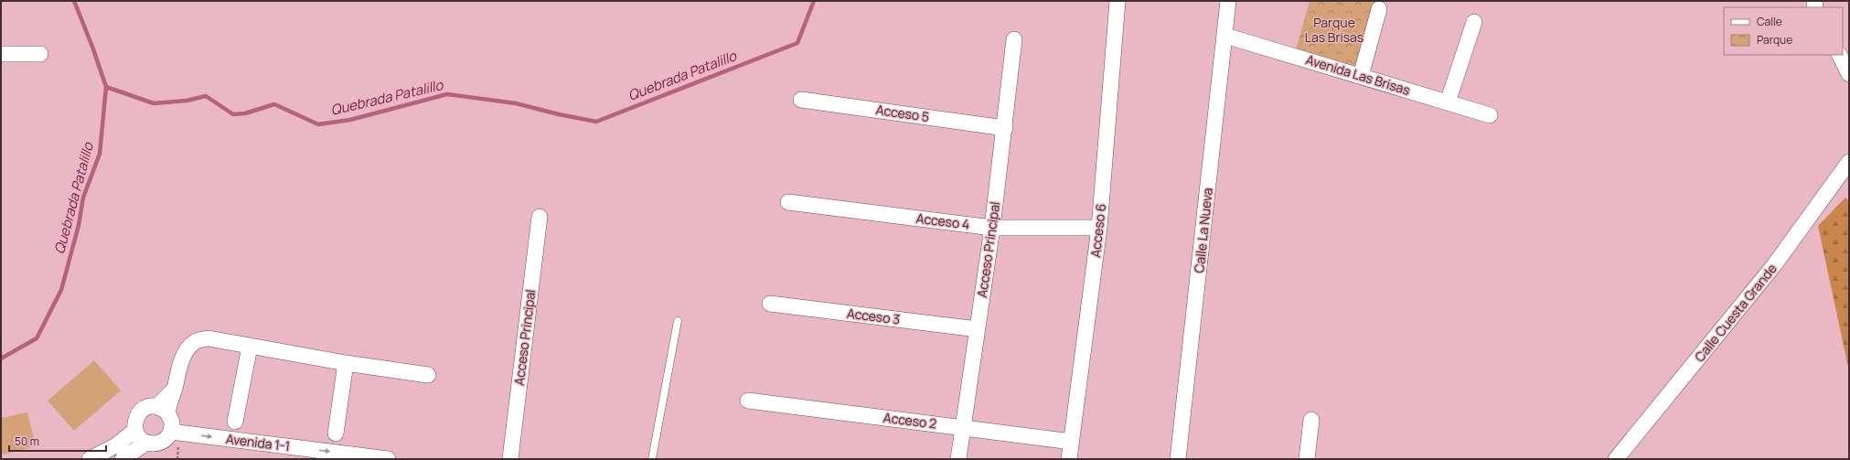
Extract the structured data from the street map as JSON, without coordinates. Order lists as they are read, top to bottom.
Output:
{
  "streets": {
    "street": [
      "Avenida Las Brisas",
      "Acceso 5",
      "Acceso 4",
      "Acceso 6",
      "Calle La Nueva",
      "Acceso Principal",
      "Calle Cuesta Grande",
      "Acceso 3",
      "Acceso 2",
      "Avenida 1-1"
    ]
  },
  "crossings": [
    ["Avenida Las Brisas", "Calle La Nueva"],
    ["Acceso 5", "Acceso Principal"],
    ["Acceso 4", "Acceso 6"],
    ["Acceso 4", "Acceso Principal"],
    ["Acceso 6", "Acceso 2"],
    ["Acceso Principal", "Acceso 3"],
    ["Acceso Principal", "Acceso 2"]
  ],
  "water": ["Quebrada Patalillo"],
  "parks": ["Parque Las Brisas"],
  "legend": ["Calle", "Parque"],
  "scale_bar": "50 m"
}
